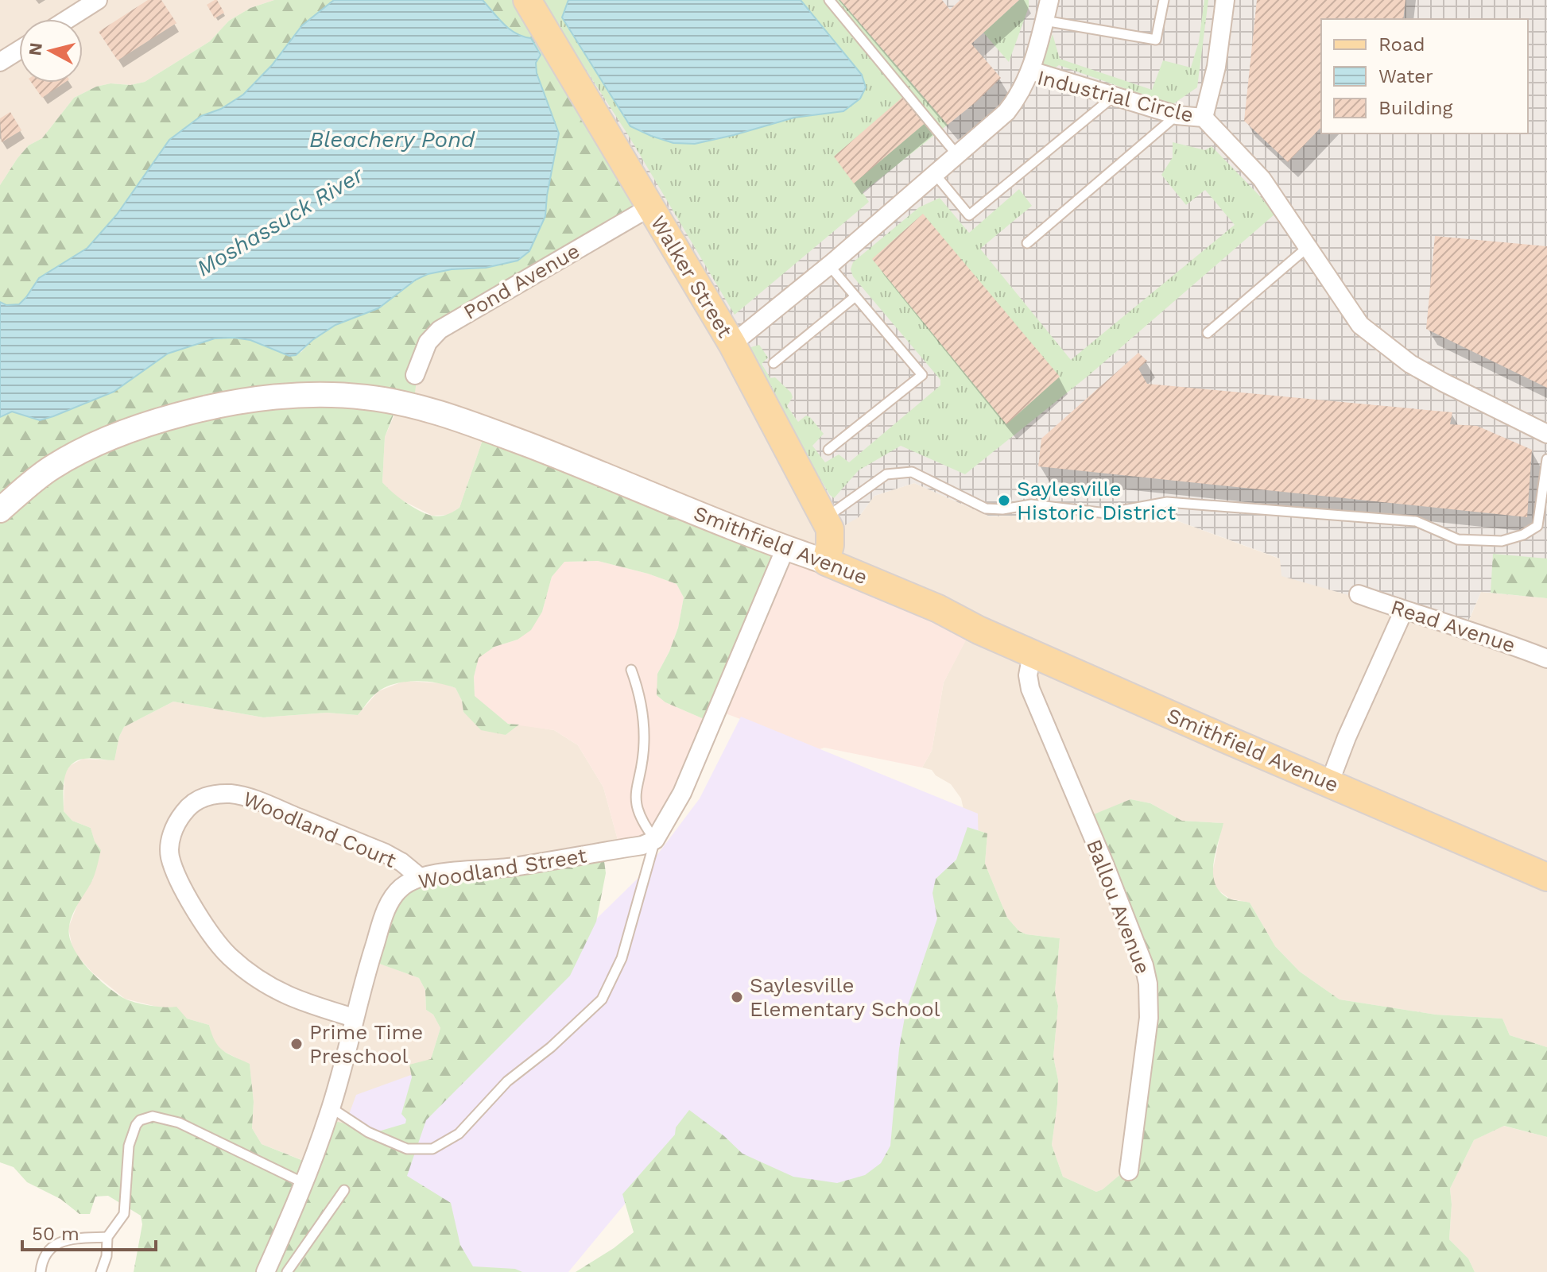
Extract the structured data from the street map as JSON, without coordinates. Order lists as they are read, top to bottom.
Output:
{
  "streets": {
    "main road": ["Walker Street", "Smithfield Avenue"],
    "street": [
      "Industrial Circle",
      "Pond Avenue",
      "Read Avenue",
      "Woodland Court",
      "Woodland Street",
      "Ballou Avenue"
    ]
  },
  "crossings": [
    ["Industrial Circle", "Walker Street"],
    ["Walker Street", "Pond Avenue"],
    ["Walker Street", "Smithfield Avenue"],
    ["Smithfield Avenue", "Ballou Avenue"],
    ["Woodland Court", "Woodland Street"]
  ],
  "water": ["Bleachery Pond", "Moshassuck River"],
  "places": ["Saylesville Historic District", "Saylesville Elementary School", "Prime Time Preschool"],
  "legend": ["Road", "Water", "Building"],
  "scale_bar": "50 m",
  "north": "left"
}
